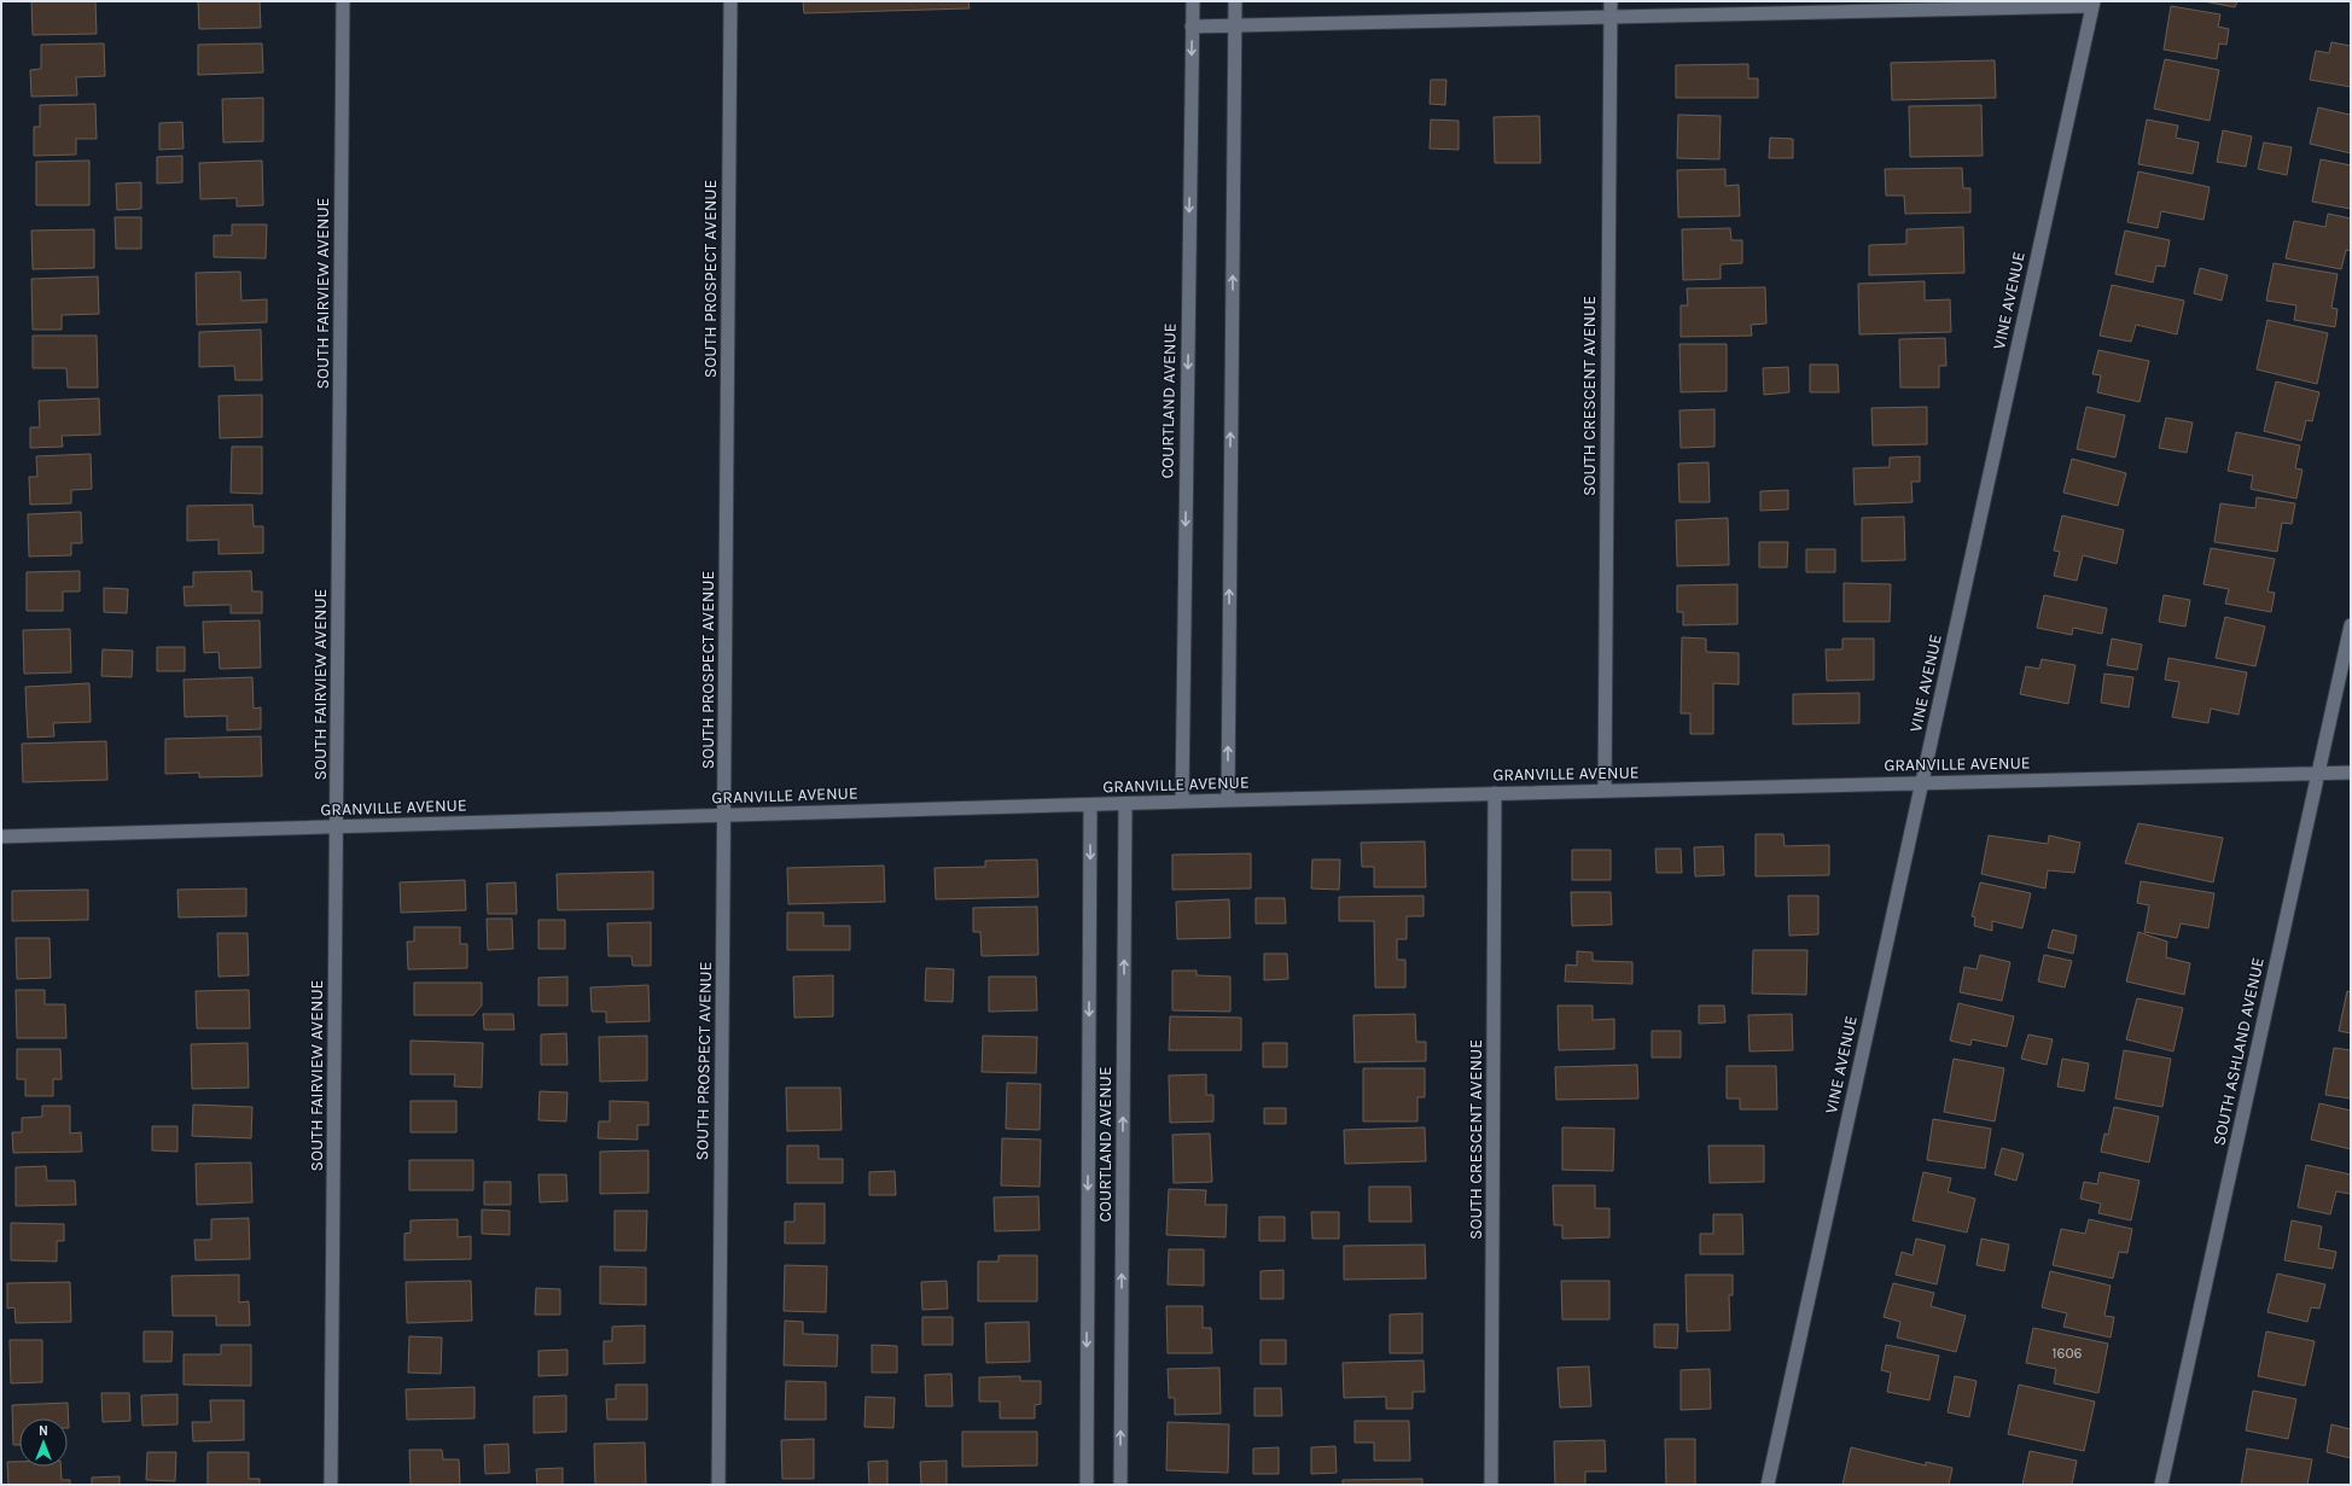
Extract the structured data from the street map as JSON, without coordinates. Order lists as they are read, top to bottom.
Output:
{
  "streets": {
    "street": [
      "SOUTH PROSPECT AVENUE",
      "SOUTH FAIRVIEW AVENUE",
      "VINE AVENUE",
      "SOUTH CRESCENT AVENUE",
      "COURTLAND AVENUE",
      "GRANVILLE AVENUE",
      "SOUTH ASHLAND AVENUE"
    ]
  },
  "crossings": [
    ["SOUTH PROSPECT AVENUE", "GRANVILLE AVENUE"],
    ["SOUTH FAIRVIEW AVENUE", "GRANVILLE AVENUE"],
    ["VINE AVENUE", "GRANVILLE AVENUE"],
    ["SOUTH CRESCENT AVENUE", "GRANVILLE AVENUE"],
    ["COURTLAND AVENUE", "GRANVILLE AVENUE"],
    ["GRANVILLE AVENUE", "SOUTH ASHLAND AVENUE"]
  ],
  "house_numbers": ["1606"],
  "north": "top"
}
